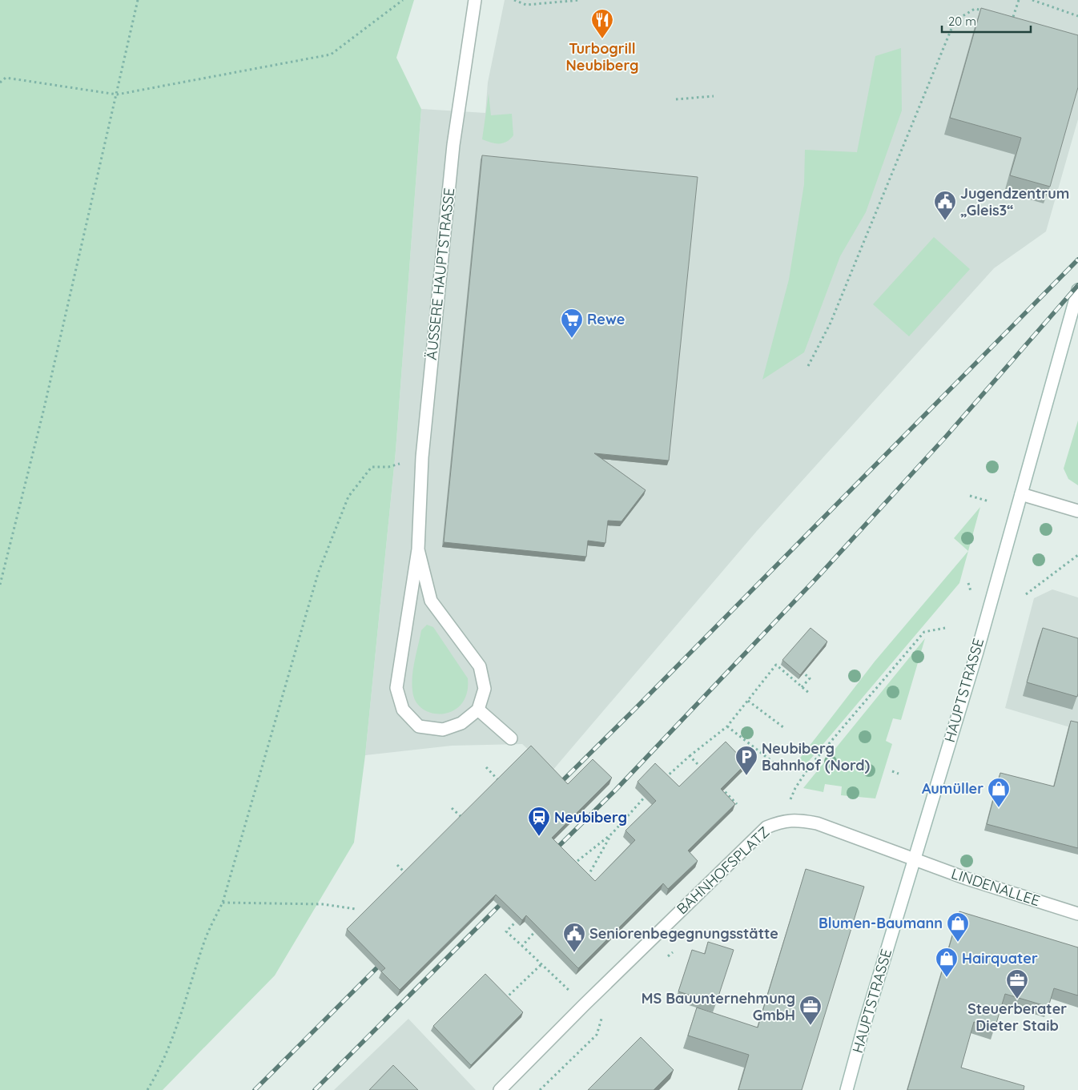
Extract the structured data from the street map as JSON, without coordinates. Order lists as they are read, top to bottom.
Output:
{
  "streets": {
    "street": [
      "ÄUSSERE HAUPTSTRASSE",
      "HAUPTSTRASSE",
      "BAHNHOFSPLATZ",
      "LINDENALLEE"
    ]
  },
  "crossings": [
    ["HAUPTSTRASSE", "BAHNHOFSPLATZ"],
    ["HAUPTSTRASSE", "LINDENALLEE"],
    ["BAHNHOFSPLATZ", "LINDENALLEE"]
  ],
  "places": {
    "restaurant": ["Turbogrill Neubiberg"],
    "public building": ["Jugendzentrum „Gleis3“", "Seniorenbegegnungsstätte"],
    "supermarket": ["Rewe"],
    "parking": ["Neubiberg Bahnhof (Nord)"],
    "shop": ["Aumüller", "Blumen-Baumann", "Hairquater"],
    "station": ["Neubiberg"],
    "office": ["Steuerberater Dieter Staib", "MS Bauunternehmung GmbH"]
  },
  "scale_bar": "20 m"
}
